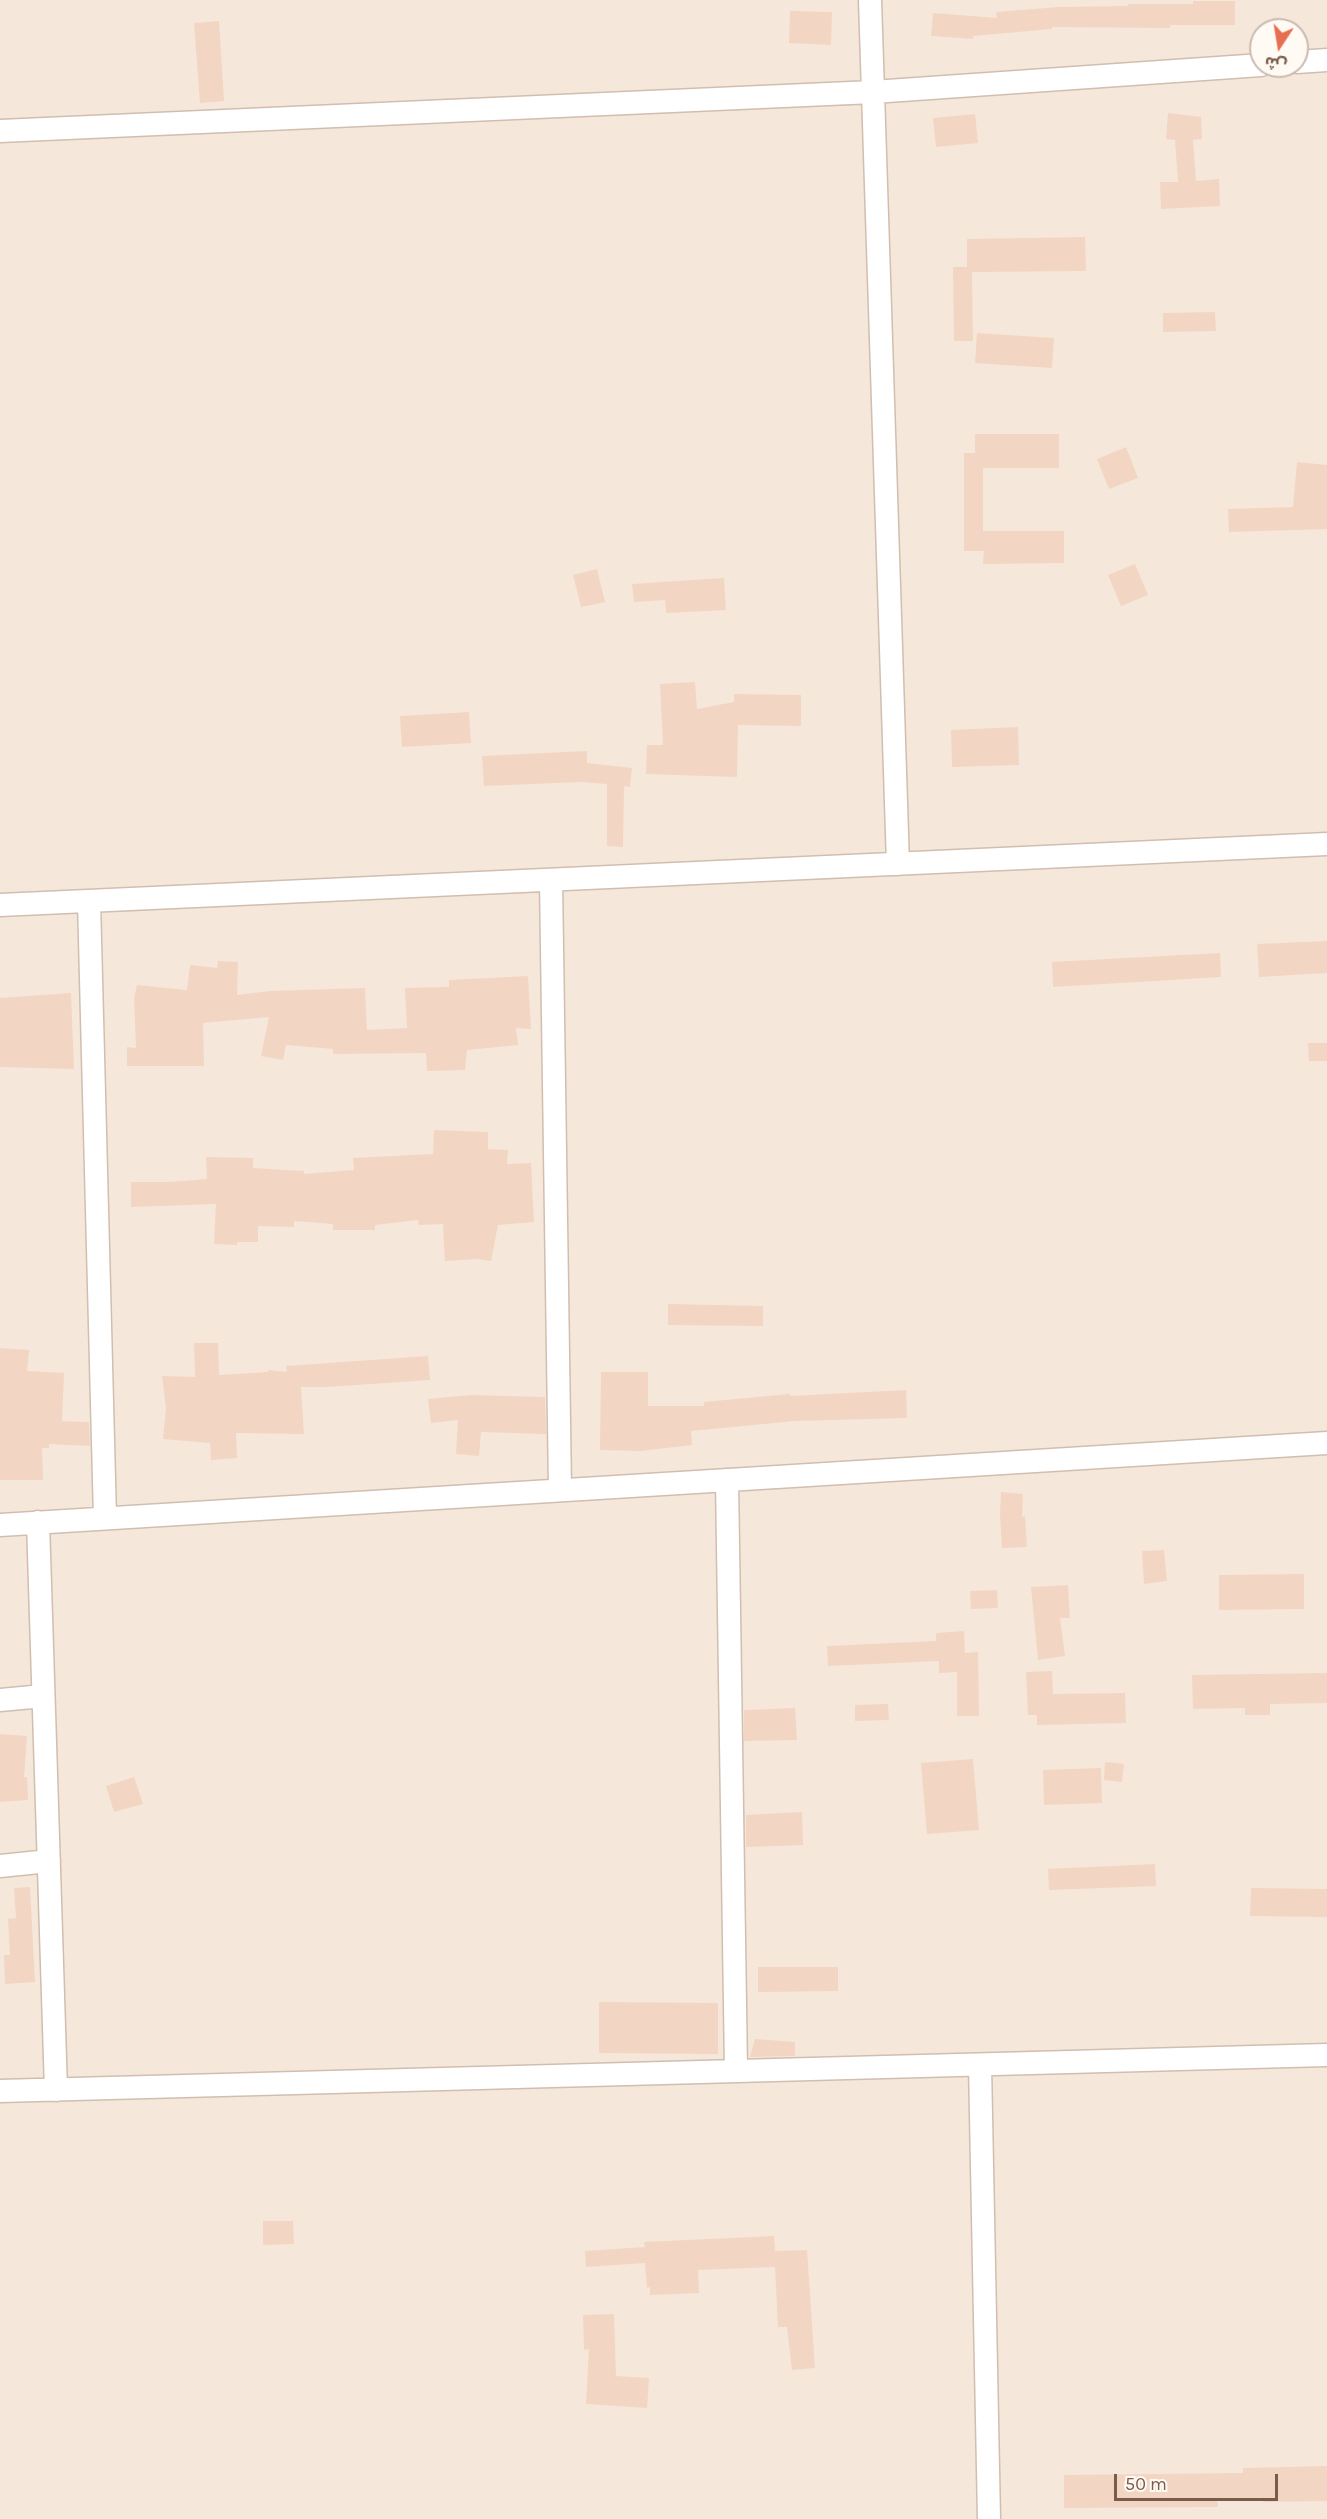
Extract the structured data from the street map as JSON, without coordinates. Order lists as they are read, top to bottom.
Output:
{
  "scale_bar": "50 m",
  "north": "bottom"
}
